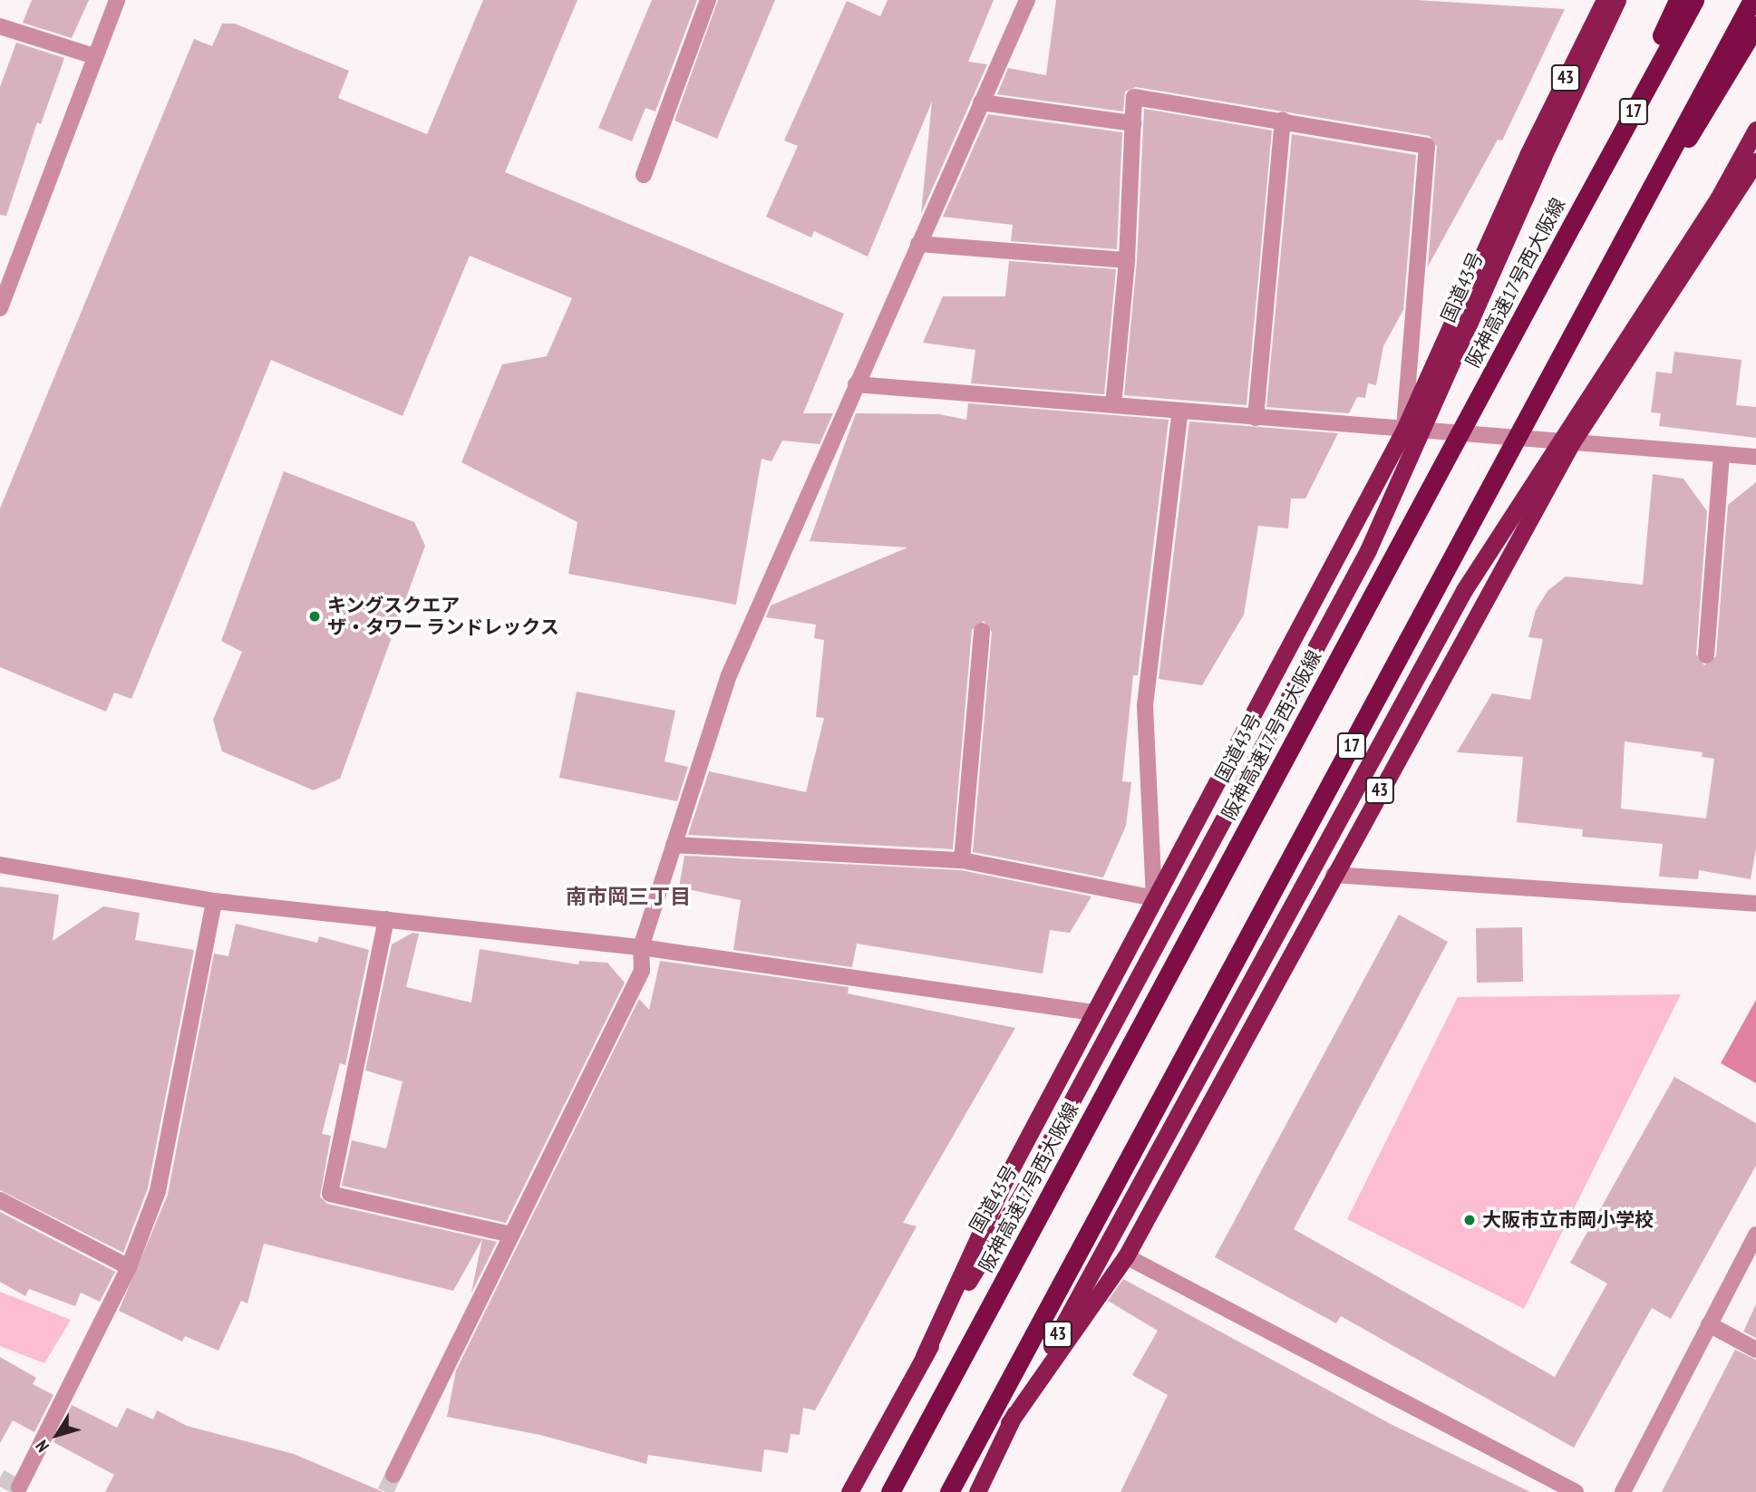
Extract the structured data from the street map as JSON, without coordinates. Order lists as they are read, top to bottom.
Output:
{
  "streets": {
    "highway": [
      "43",
      "17",
      "阪神高速17号西大阪線",
      "国道43号"
    ]
  },
  "crossings": [
    ["43", "国道43号"]
  ],
  "districts": ["南市岡三丁目"],
  "places": ["キングスクエア ザ・タワー ランドレックス", "大阪市立市岡小学校"],
  "north": "bottom left"
}
